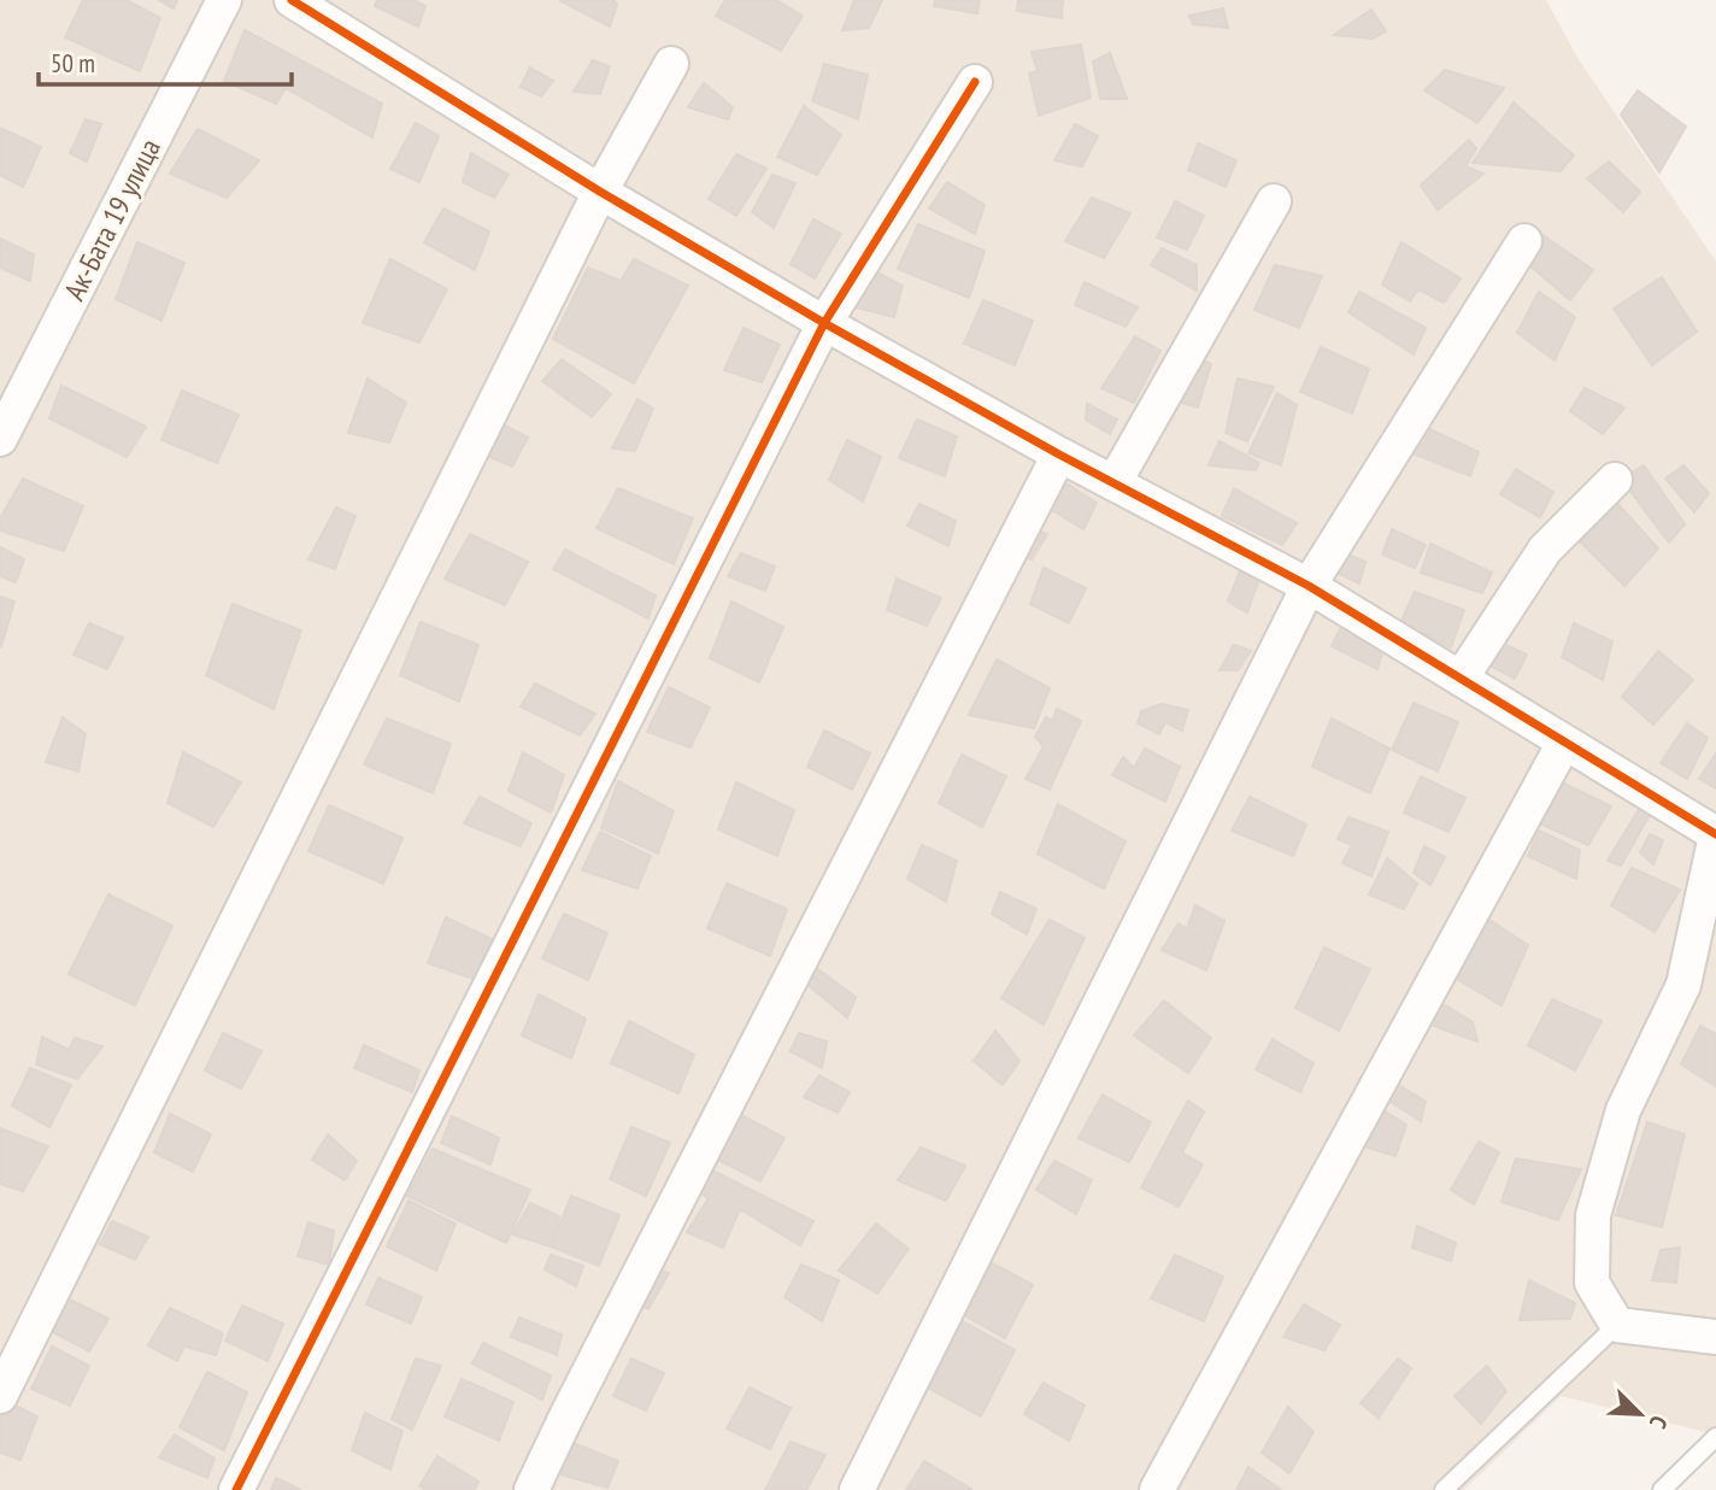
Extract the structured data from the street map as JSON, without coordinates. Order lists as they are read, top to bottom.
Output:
{
  "streets": {
    "street": ["Ак-Бата 19 улица"]
  },
  "scale_bar": "50 m",
  "north": "bottom right"
}
